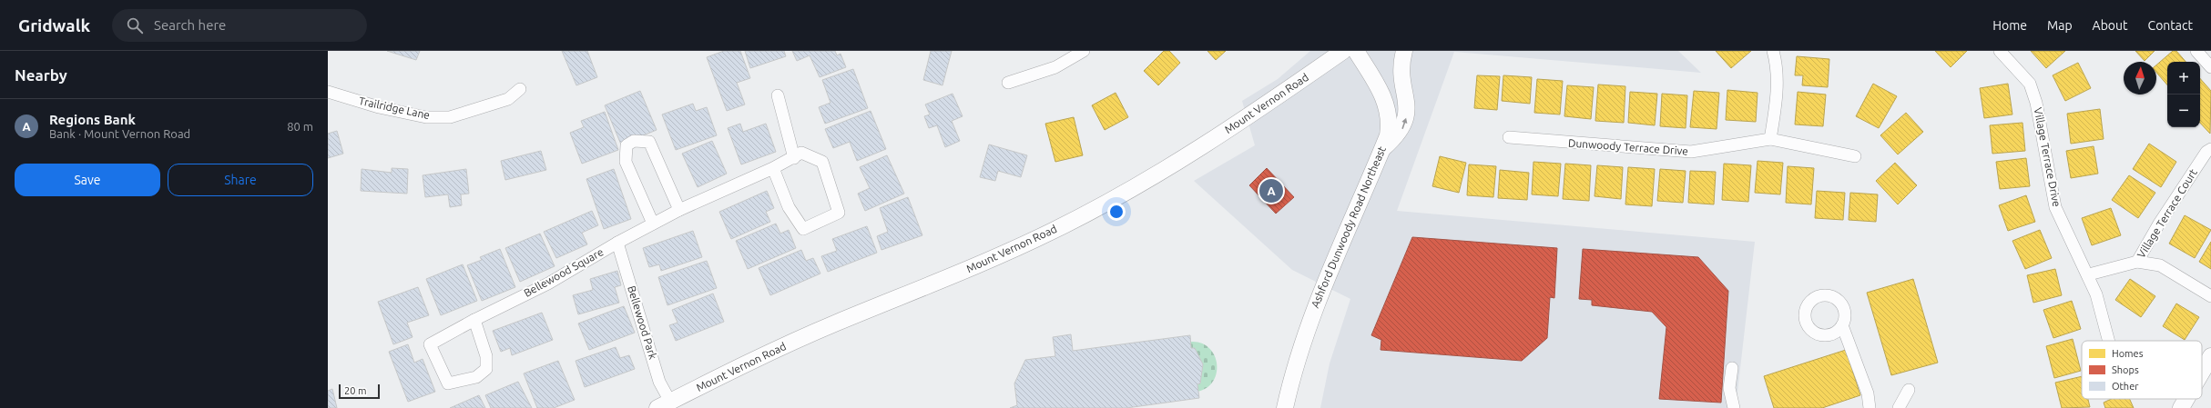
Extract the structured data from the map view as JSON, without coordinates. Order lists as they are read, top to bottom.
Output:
{
  "streets": {
    "street": [
      "Mount Vernon Road",
      "Trailridge Lane",
      "Dunwoody Terrace Drive",
      "Village Terrace Drive",
      "Village Terrace Court",
      "Ashford Dunwoody Road Northeast",
      "Bellewood Square",
      "Bellewood Park"
    ]
  },
  "crossings": [
    ["Mount Vernon Road", "Bellewood Park"],
    ["Bellewood Square", "Bellewood Park"]
  ],
  "legend": ["Homes", "Shops", "Other"],
  "scale_bar": "20 m",
  "north": "top",
  "page": {
    "header": "Gridwalk",
    "search": "Search here",
    "nav": [
      "Home",
      "Map",
      "About",
      "Contact"
    ],
    "heading": "Nearby",
    "map_buttons": ["+", "−"],
    "list": [
      {
        "mark": "A",
        "name": "Regions Bank",
        "note": "Bank · Mount Vernon Road",
        "value": "80 m"
      }
    ],
    "buttons": ["Save", "Share"],
    "pins": "A",
    "scale": "20 m"
  }
}
